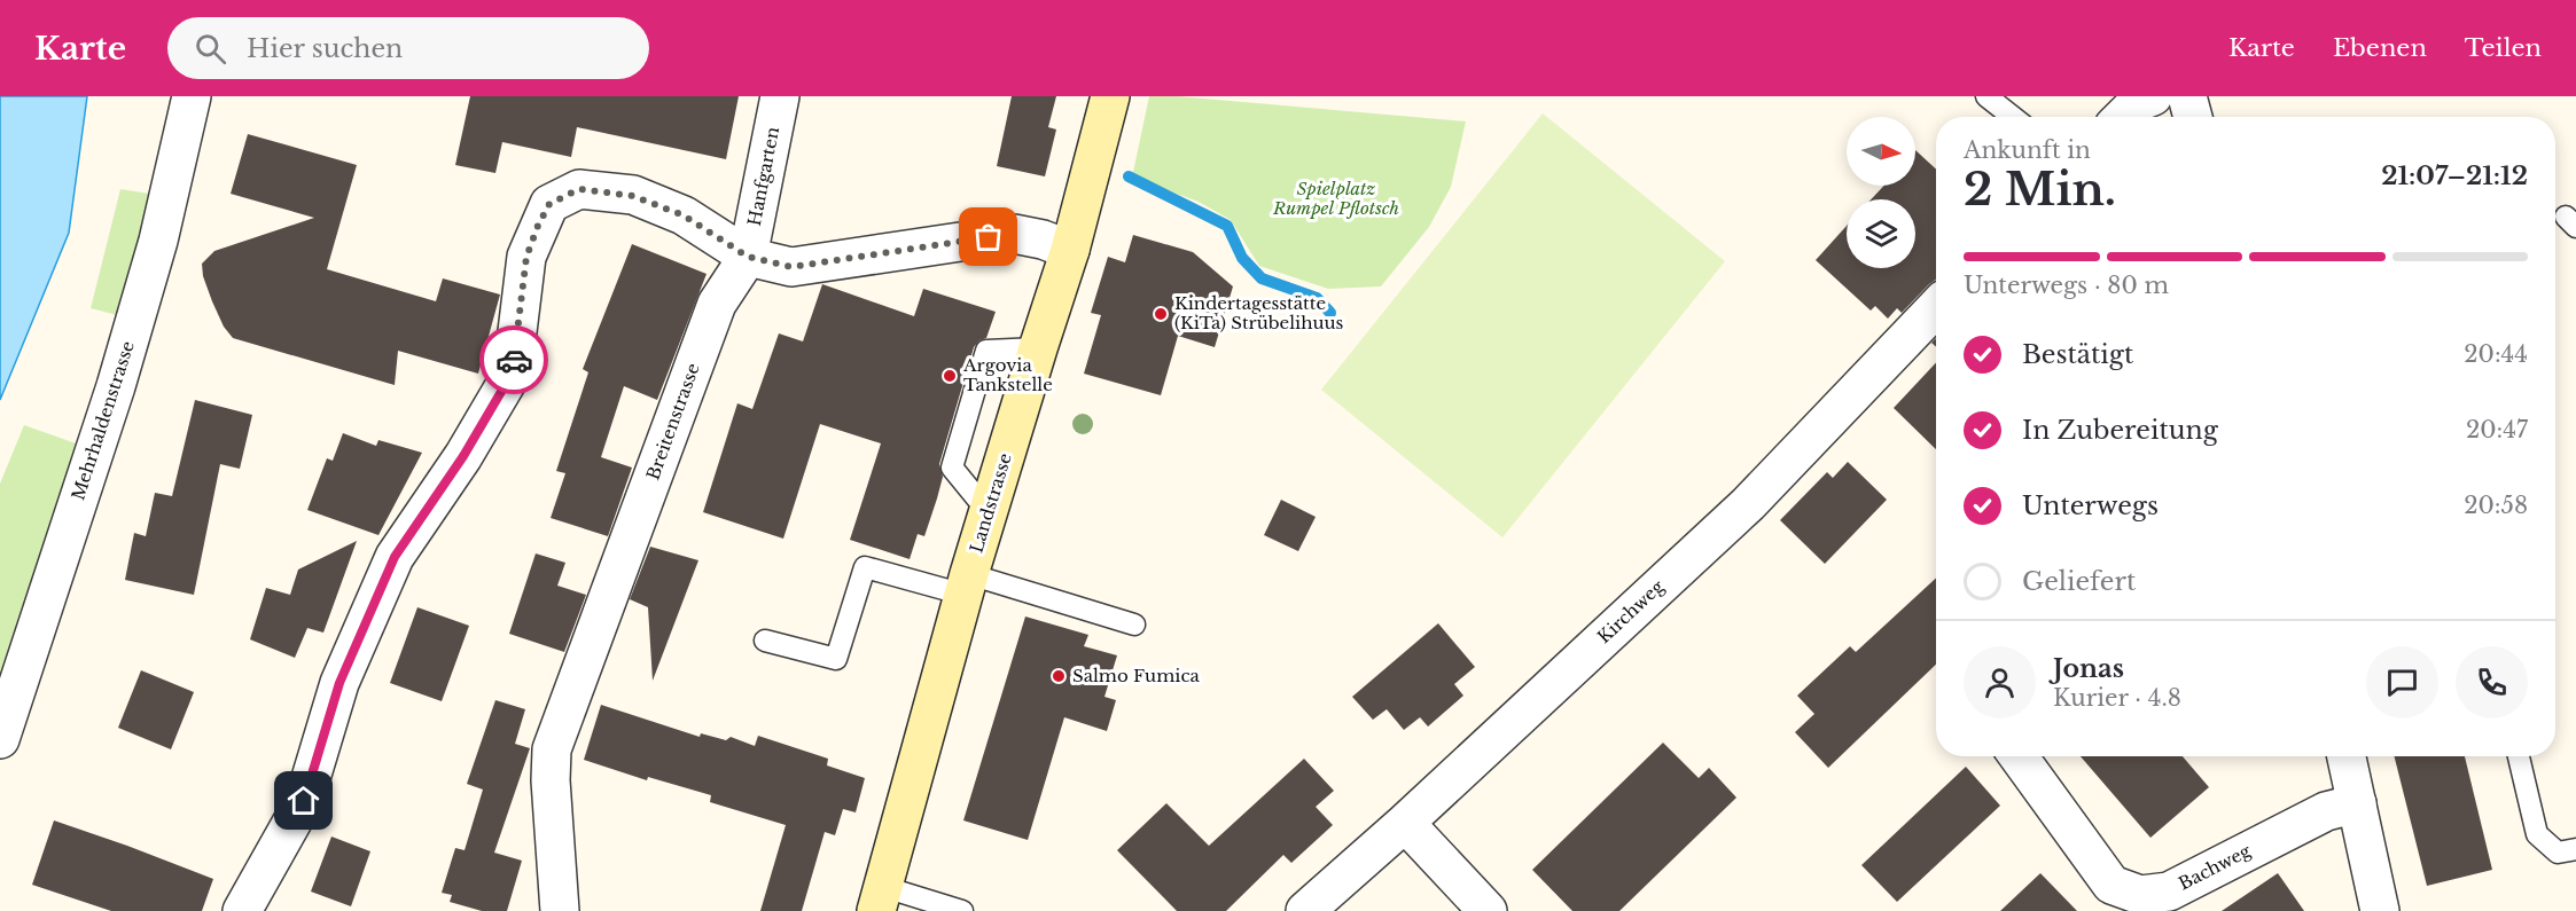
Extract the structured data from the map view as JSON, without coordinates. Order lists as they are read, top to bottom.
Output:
{
  "streets": {
    "main road": ["Landstrasse"],
    "street": [
      "Hanfgarten",
      "Mehrhaldenstrasse",
      "Breitenstrasse",
      "Kirchweg",
      "Bachweg"
    ]
  },
  "crossings": [
    ["Hanfgarten", "Breitenstrasse"]
  ],
  "parks": ["Spielplatz Rumpel Pflotsch"],
  "places": ["Kindertagesstätte (KiTa) Strübelihuus", "Argovia Tankstelle", "Salmo Fumica"],
  "north": "right",
  "page": {
    "header": "Karte",
    "search": "Hier suchen",
    "nav": ["Karte", "Ebenen", "Teilen"],
    "heading": ["2 Min.", "Ankunft in", "21:07–21:12"],
    "panel": ["Jonas", "Kurier · 4.8"],
    "bar": "Unterwegs · 80 m",
    "list": [
      ["Bestätigt", "20:44"],
      ["In Zubereitung", "20:47"],
      ["Unterwegs", "20:58"],
      "Geliefert"
    ]
  }
}
